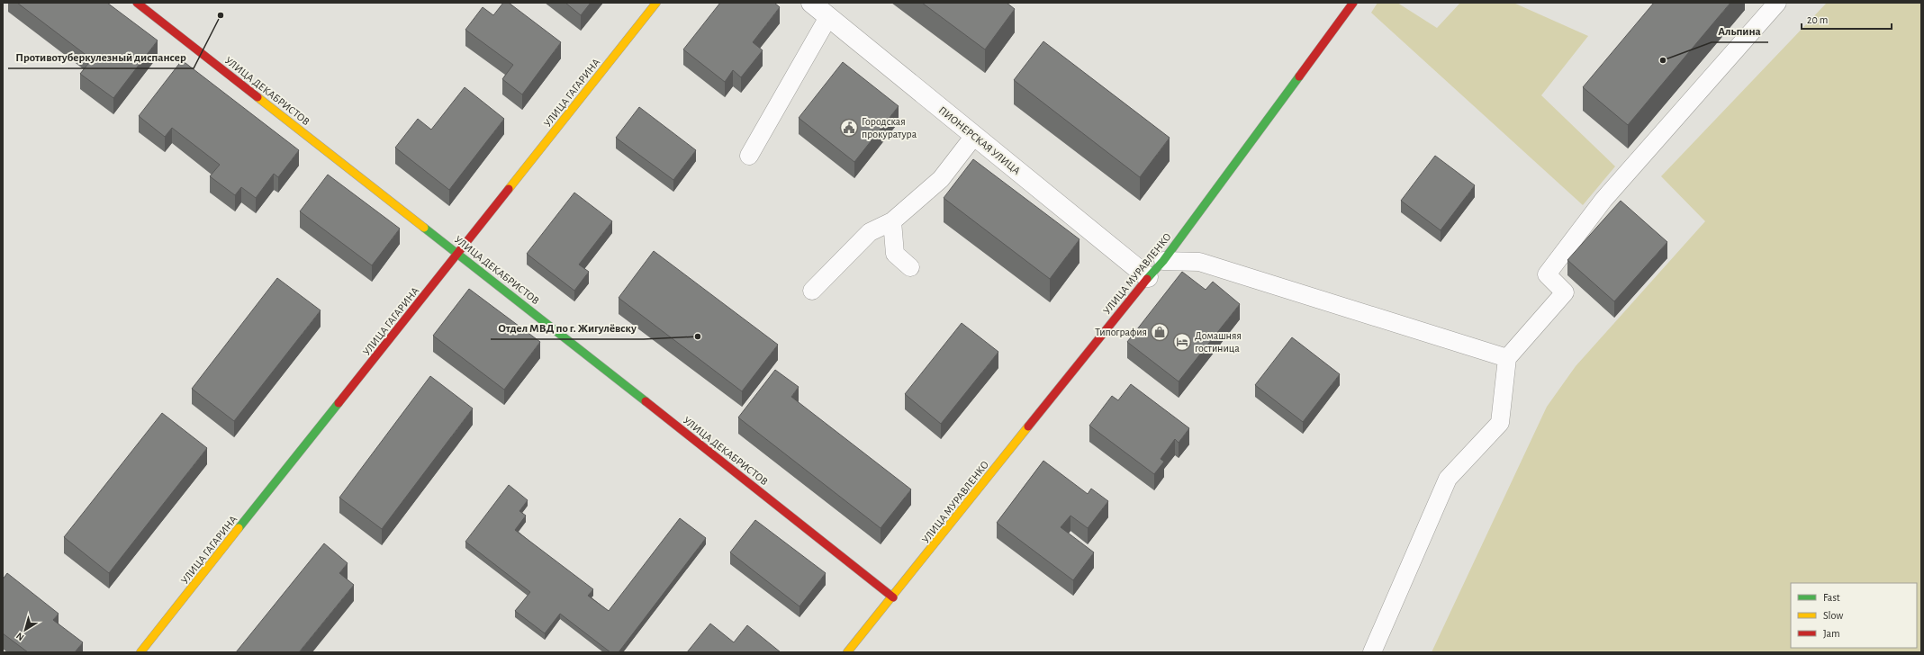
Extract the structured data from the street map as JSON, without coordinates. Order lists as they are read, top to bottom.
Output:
{
  "streets": {
    "street": [
      "УЛИЦА ДЕКАБРИСТОВ",
      "УЛИЦА ГАГАРИНА",
      "ПИОНЕРСКАЯ УЛИЦА",
      "УЛИЦА МУРАВЛЕНКО"
    ]
  },
  "crossings": [
    ["УЛИЦА ДЕКАБРИСТОВ", "УЛИЦА ГАГАРИНА"],
    ["УЛИЦА ДЕКАБРИСТОВ", "УЛИЦА МУРАВЛЕНКО"],
    ["ПИОНЕРСКАЯ УЛИЦА", "УЛИЦА МУРАВЛЕНКО"]
  ],
  "places": {
    "other": ["Противотуберкулезный диспансер", "Альпина", "Отдел МВД по г. Жигулёвску"],
    "public building": ["Городская прокуратура"],
    "shop": ["Типография"],
    "hotel": ["Домашняя гостиница"]
  },
  "legend": ["Fast", "Slow", "Jam"],
  "scale_bar": "20 m",
  "north": "bottom left"
}
